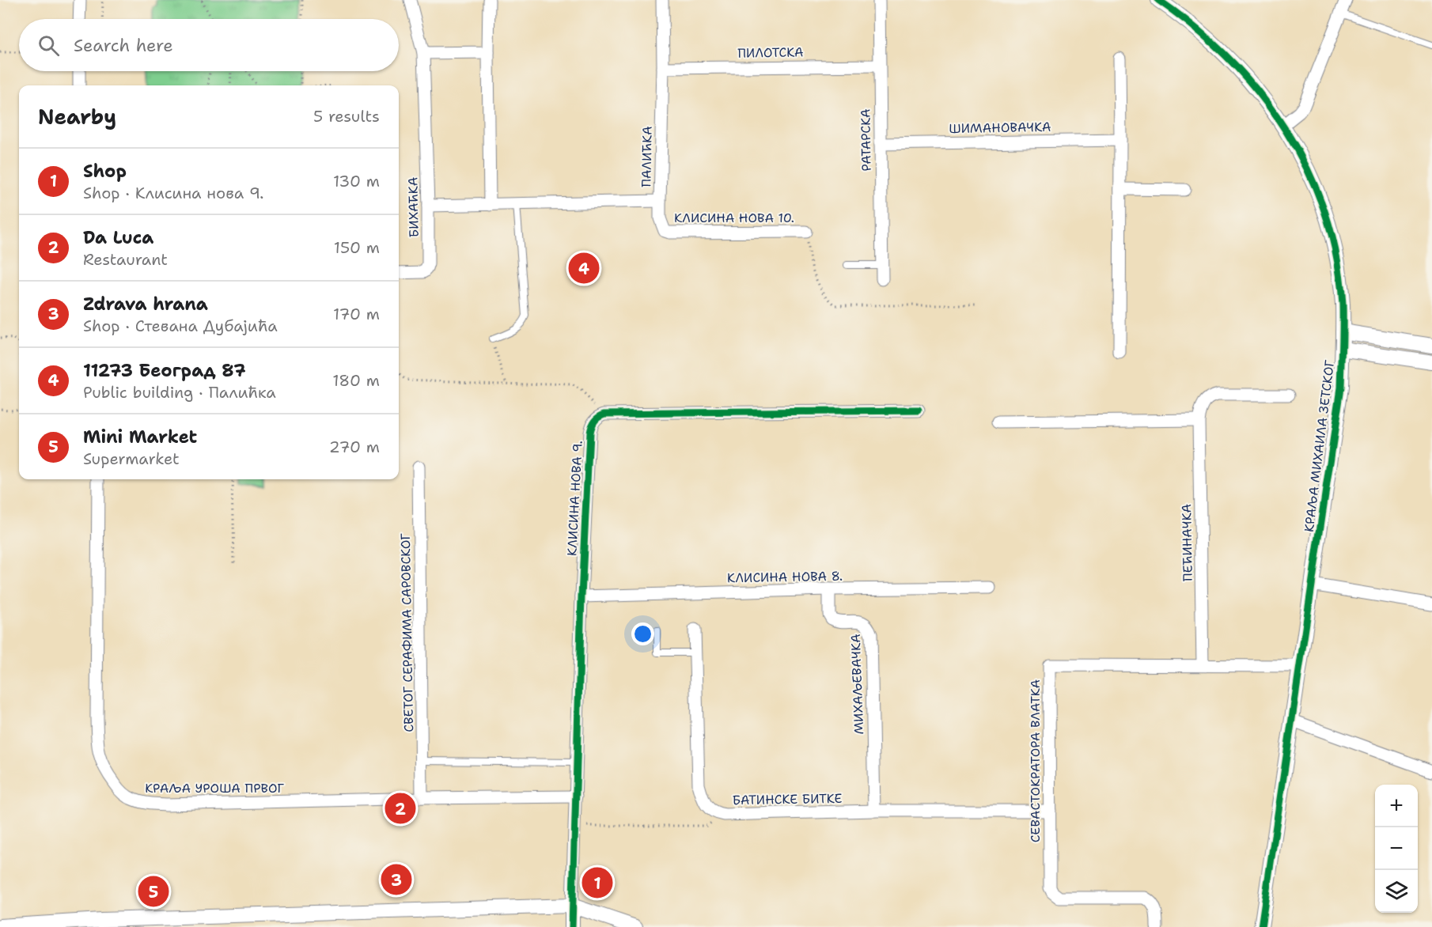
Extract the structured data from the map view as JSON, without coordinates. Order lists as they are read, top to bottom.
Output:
{
  "streets": {
    "street": [
      "ПИЛОТСКА",
      "ШИМАНОВАЧКА",
      "РАТАРСКА",
      "ПАЛИЋКА",
      "БИХАЋКА",
      "КЛИСИНА НОВА 10.",
      "КРАЉА МИХАИЛА ЗЕТСКОГ",
      "КЛИСИНА НОВА 9.",
      "ПЕЋИНАЧКА",
      "КЛИСИНА НОВА 8.",
      "СВЕТОГ СЕРАФИМА САРОВСКОГ",
      "МИХАЉЕВАЧКА",
      "СЕВАСТОКРАТОРА ВЛАТКА",
      "КРАЉА УРОША ПРВОГ",
      "БАТИНСКЕ БИТКЕ"
    ]
  },
  "crossings": [
    ["ПИЛОТСКА", "РАТАРСКА"],
    ["ПИЛОТСКА", "ПАЛИЋКА"],
    ["ШИМАНОВАЧКА", "РАТАРСКА"],
    ["ПАЛИЋКА", "БИХАЋКА"],
    ["ПАЛИЋКА", "КЛИСИНА НОВА 10."],
    ["КРАЉА МИХАИЛА ЗЕТСКОГ", "СЕВАСТОКРАТОРА ВЛАТКА"],
    ["КЛИСИНА НОВА 9.", "КЛИСИНА НОВА 8."],
    ["КЛИСИНА НОВА 9.", "КРАЉА УРОША ПРВОГ"],
    ["ПЕЋИНАЧКА", "СЕВАСТОКРАТОРА ВЛАТКА"],
    ["КЛИСИНА НОВА 8.", "МИХАЉЕВАЧКА"],
    ["СВЕТОГ СЕРАФИМА САРОВСКОГ", "КРАЉА УРОША ПРВОГ"],
    ["МИХАЉЕВАЧКА", "БАТИНСКЕ БИТКЕ"],
    ["СЕВАСТОКРАТОРА ВЛАТКА", "БАТИНСКЕ БИТКЕ"]
  ],
  "page": {
    "search": "Search here",
    "heading": ["Nearby", "5 results"],
    "list": [
      {
        "mark": "1",
        "name": "Shop",
        "note": "Shop · Клисина нова 9.",
        "value": "130 m"
      },
      {
        "mark": "2",
        "name": "Da Luca",
        "note": "Restaurant",
        "value": "150 m"
      },
      {
        "mark": "3",
        "name": "Zdrava hrana",
        "note": "Shop · Стевана Дубајића",
        "value": "170 m"
      },
      {
        "mark": "4",
        "name": "11273 Београд 87",
        "note": "Public building · Палићка",
        "value": "180 m"
      },
      {
        "mark": "5",
        "name": "Mini Market",
        "note": "Supermarket",
        "value": "270 m"
      }
    ],
    "pins": [
      "4",
      "2",
      "3",
      "1",
      "5"
    ],
    "map_buttons": ["+", "−"]
  }
}
